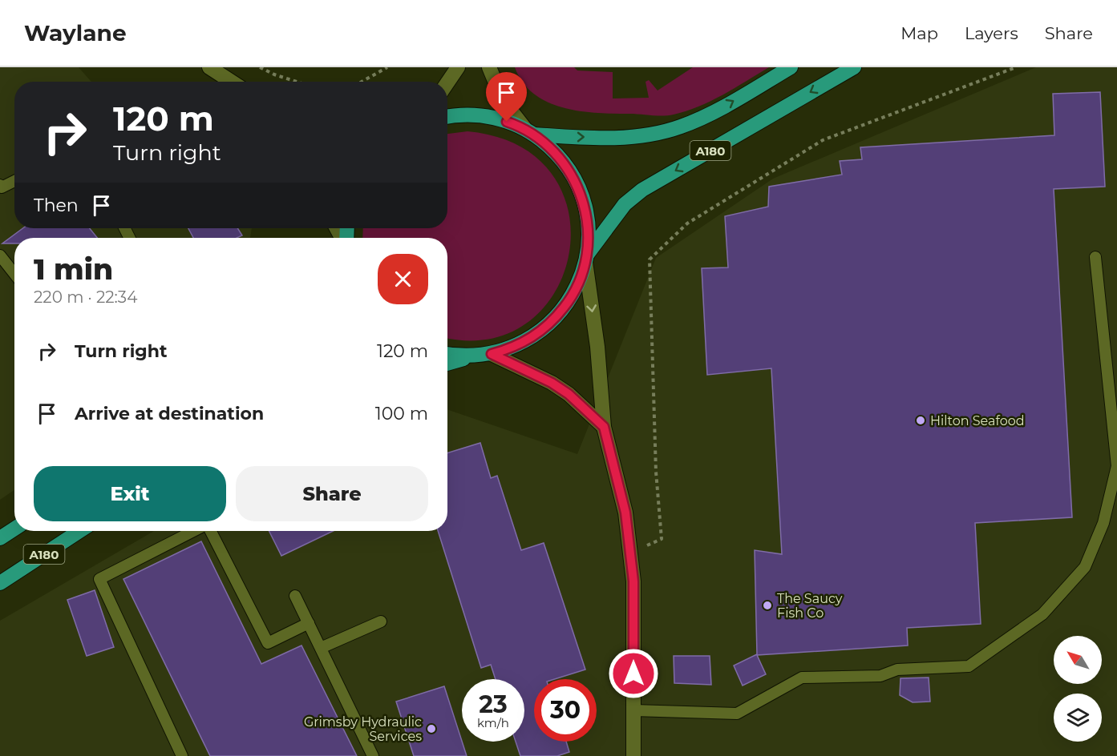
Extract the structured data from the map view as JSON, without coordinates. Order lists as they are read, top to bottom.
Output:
{
  "streets": {
    "highway": ["A180"]
  },
  "places": ["Hilton Seafood", "The Saucy Fish Co", "Grimsby Hydraulic Services"],
  "north": "top left",
  "page": {
    "header": "Waylane",
    "nav": ["Map", "Layers", "Share"],
    "turn": ["120 m", "Turn right"],
    "then": "Then",
    "heading": ["1 min", "220 m · 22:34"],
    "list": [
      {
        "name": "Turn right",
        "value": "120 m"
      },
      {
        "name": "Arrive at destination",
        "value": "100 m"
      }
    ],
    "buttons": ["Exit", "Share"],
    "speed": "23 km/h",
    "limit": "30"
  }
}
